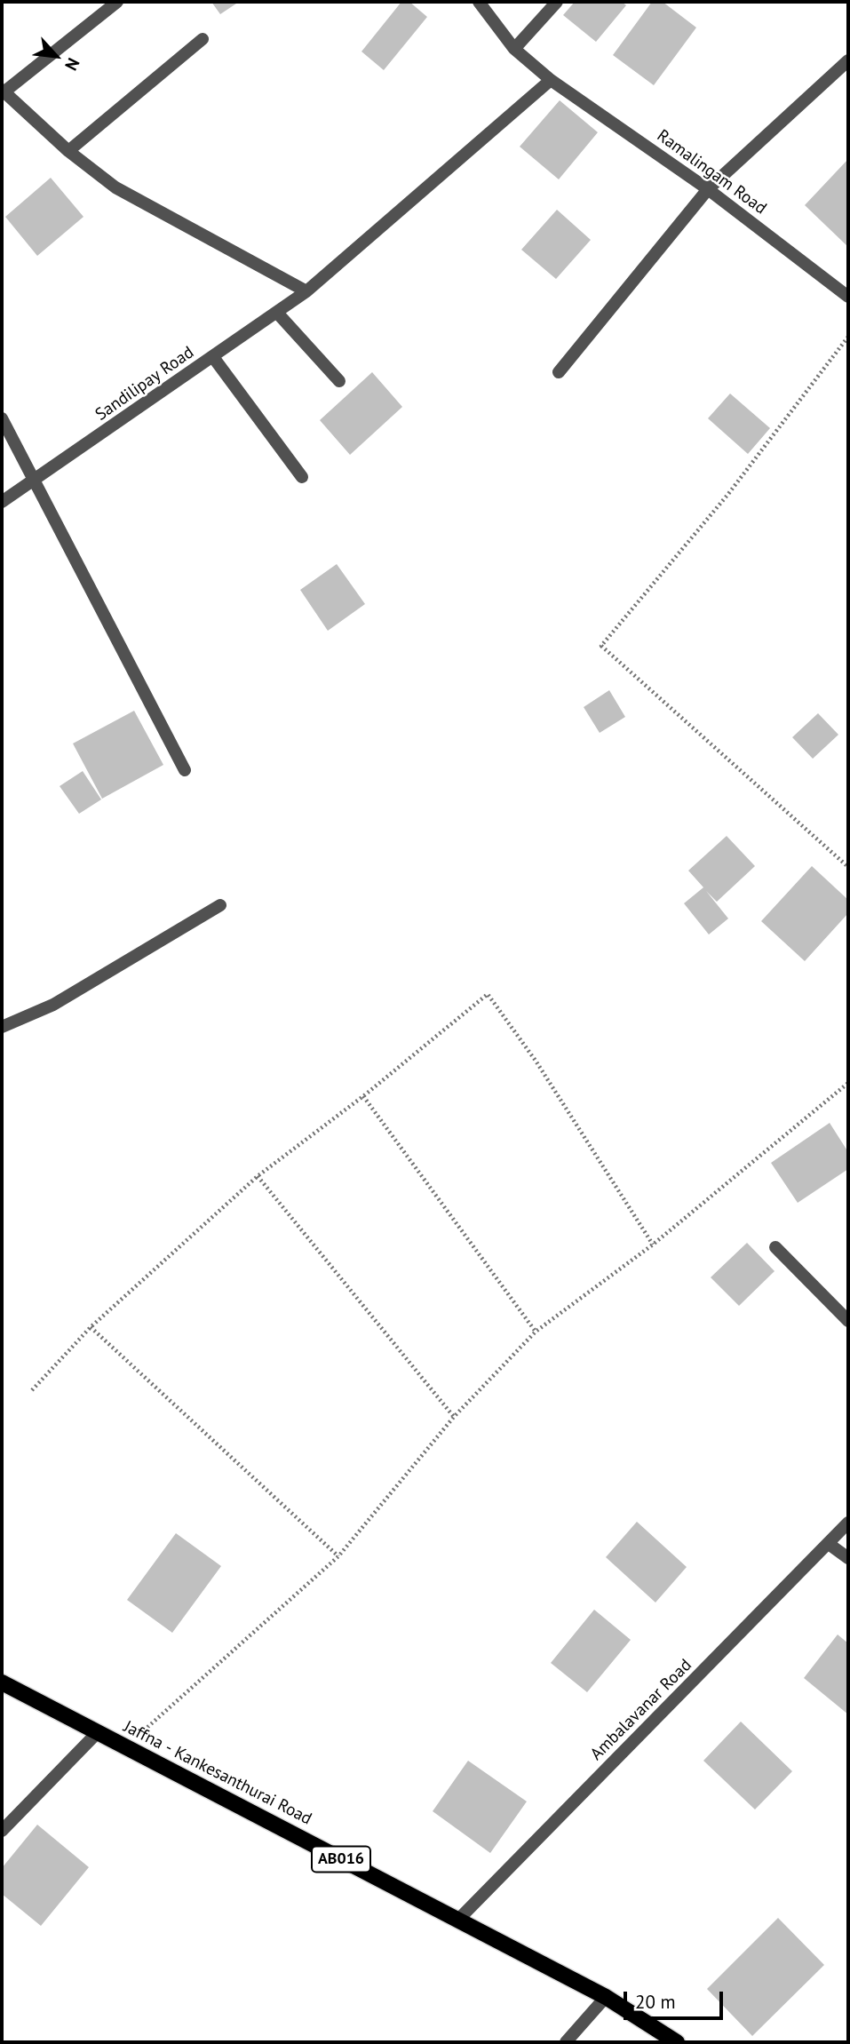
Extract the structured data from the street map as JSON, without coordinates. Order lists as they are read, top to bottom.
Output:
{
  "streets": {
    "main road": ["Jaffna - Kankesanthurai Road", "AB016"],
    "street": ["Ramalingam Road", "Sandilipay Road", "Ambalavanar Road"]
  },
  "crossings": [
    ["Ramalingam Road", "Sandilipay Road"],
    ["Ambalavanar Road", "Jaffna - Kankesanthurai Road"]
  ],
  "scale_bar": "20 m",
  "north": "bottom right"
}
